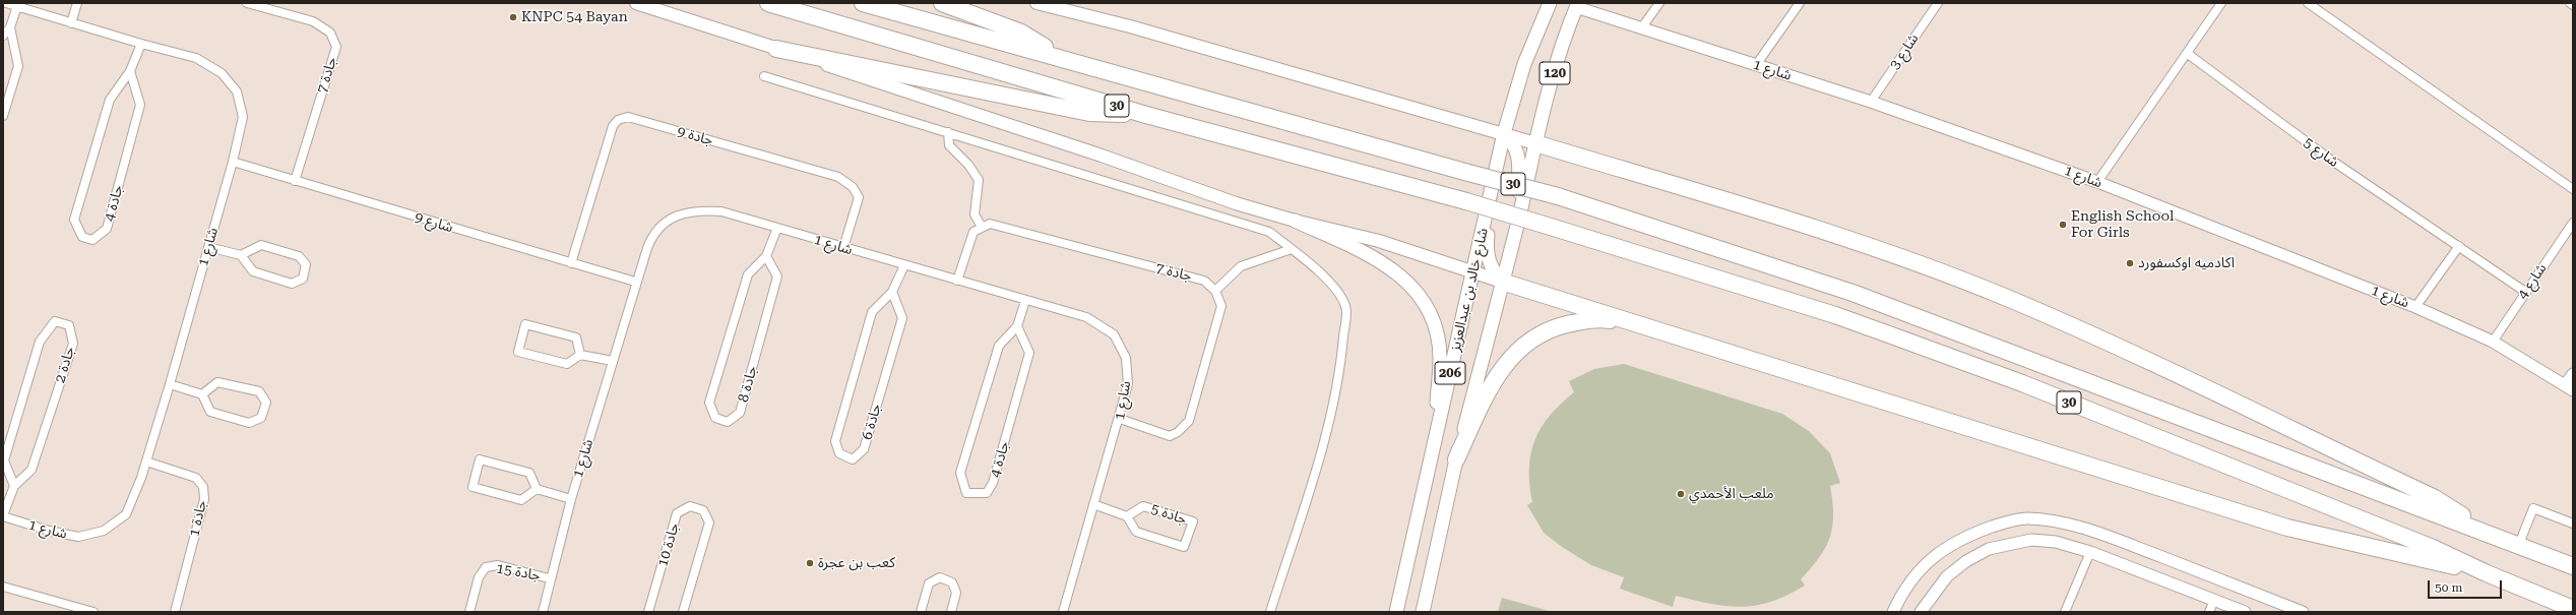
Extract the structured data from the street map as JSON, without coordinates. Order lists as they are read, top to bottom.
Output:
{
  "streets": {
    "highway": ["30"],
    "main road": ["120", "شارع خالد بن عبدالعزيز", "206"],
    "street": [
      "شارع 3",
      "شارع 1",
      "جادة 7",
      "جادة 9",
      "شارع 5",
      "جادة 4",
      "شارع 9",
      "شارع 4",
      "جادة 2",
      "جادة 8",
      "جادة 6",
      "جادة 5",
      "جادة 1",
      "جادة 10",
      "جادة 15"
    ]
  },
  "crossings": [
    ["شارع 3", "شارع 1"],
    ["شارع 1", "120"],
    ["شارع 1", "جادة 9"],
    ["شارع 1", "جادة 4"],
    ["شارع 1", "شارع 9"],
    ["شارع 1", "شارع 4"],
    ["شارع 1", "جادة 2"],
    ["شارع 1", "جادة 8"],
    ["شارع 1", "جادة 6"],
    ["شارع 1", "جادة 1"],
    ["شارع 1", "جادة 15"],
    ["120", "شارع خالد بن عبدالعزيز"],
    ["جادة 7", "شارع 9"],
    ["جادة 9", "شارع 9"],
    ["شارع 5", "شارع 4"]
  ],
  "places": [
    "KNPC 54 Bayan",
    "English School For Girls",
    "اكادميه اوكسفورد",
    "ملعب الأحمدي",
    "كعب بن عجرة"
  ],
  "scale_bar": "50 m"
}
